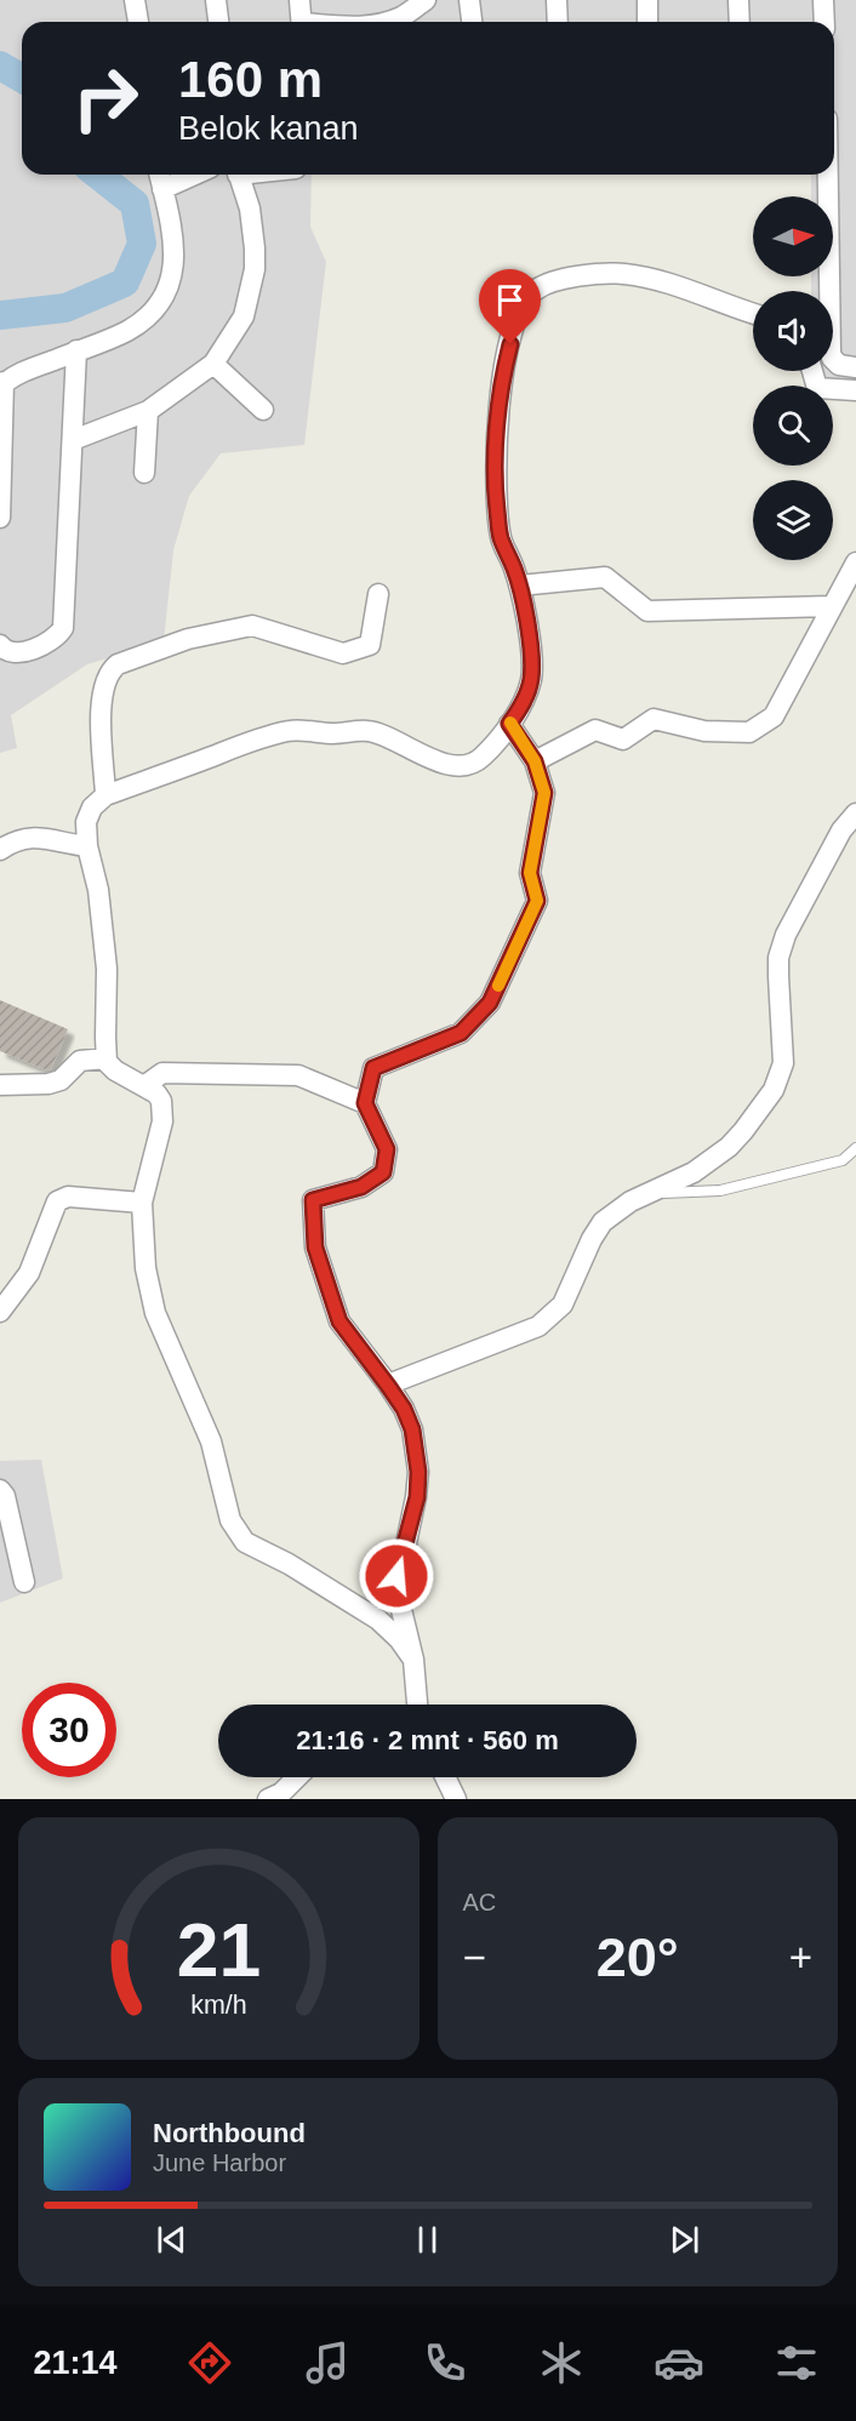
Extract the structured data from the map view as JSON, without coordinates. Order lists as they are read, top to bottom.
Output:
{
  "north": "right",
  "page": {
    "turn": ["160 m", "Belok kanan"],
    "limit": "30",
    "trip": "21:16 · 2 mnt · 560 m",
    "tile": "AC",
    "heat": ["−", "20°", "+"],
    "song": ["Northbound", "June Harbor"],
    "tabs": "21:14",
    "gauge": ["21", "km/h"]
  }
}
